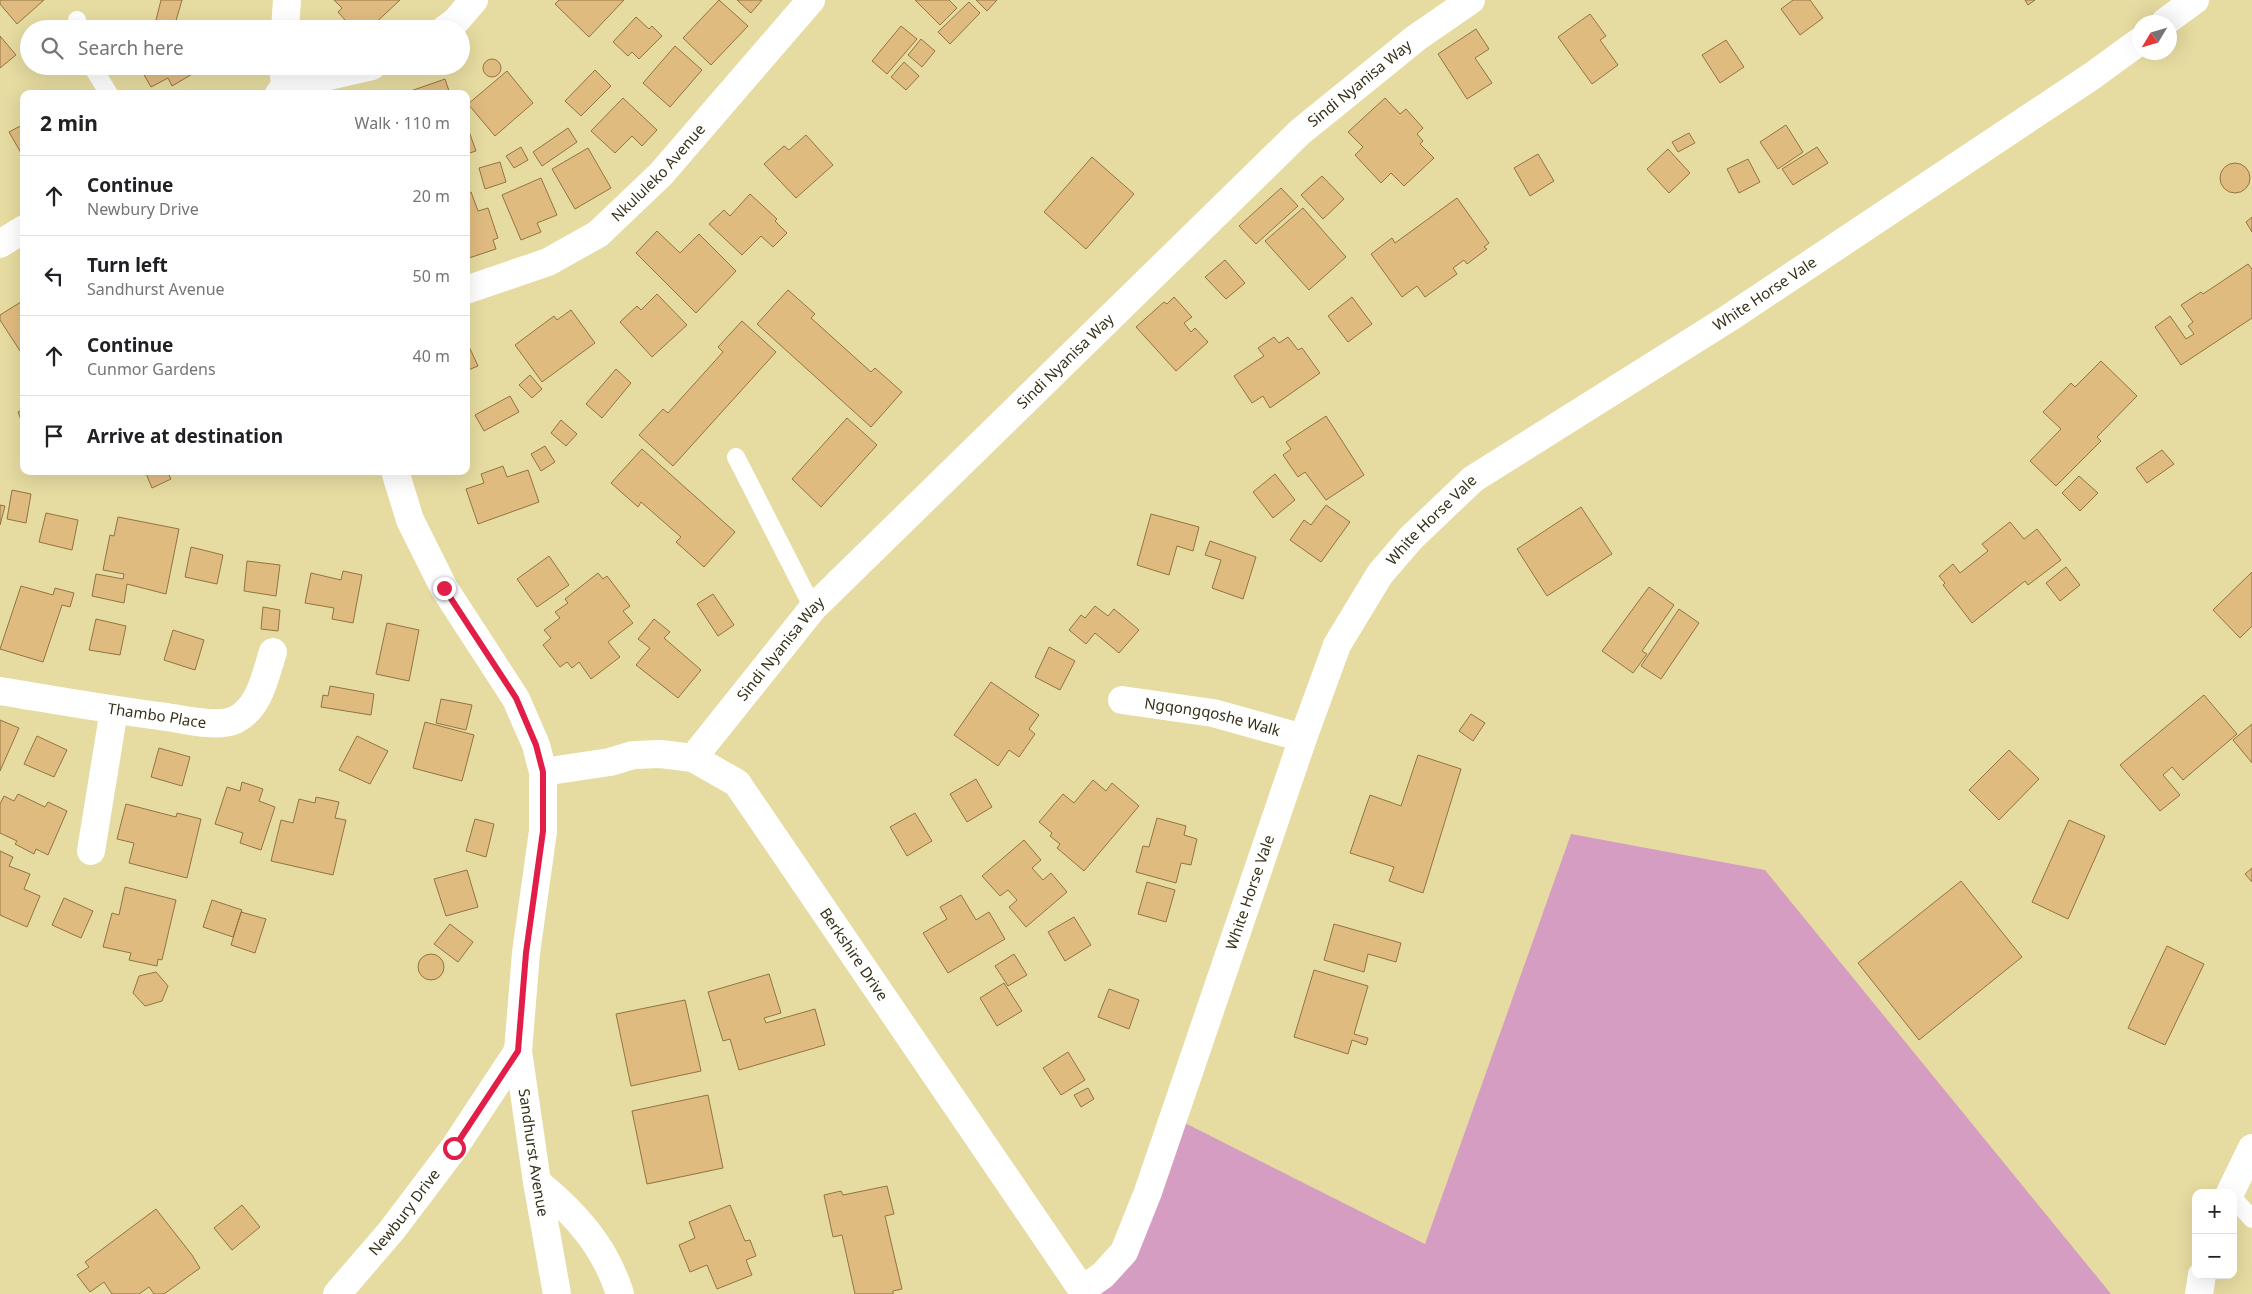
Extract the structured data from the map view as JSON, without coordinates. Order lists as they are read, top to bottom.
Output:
{
  "streets": {
    "street": [
      "Sindi Nyanisa Way",
      "Nkululeko Avenue",
      "White Horse Vale",
      "Thambo Place",
      "Ngqongqoshe Walk",
      "Berkshire Drive",
      "Sandhurst Avenue",
      "Newbury Drive"
    ]
  },
  "crossings": [
    ["Sindi Nyanisa Way", "Berkshire Drive"],
    ["White Horse Vale", "Ngqongqoshe Walk"],
    ["White Horse Vale", "Berkshire Drive"],
    ["Berkshire Drive", "Sandhurst Avenue"],
    ["Sandhurst Avenue", "Newbury Drive"]
  ],
  "north": "bottom left",
  "page": {
    "search": "Search here",
    "heading": ["2 min", "Walk · 110 m"],
    "list": [
      ["Continue", "Newbury Drive", "20 m"],
      ["Turn left", "Sandhurst Avenue", "50 m"],
      ["Continue", "Cunmor Gardens", "40 m"],
      "Arrive at destination"
    ],
    "map_buttons": ["+", "−"]
  }
}
